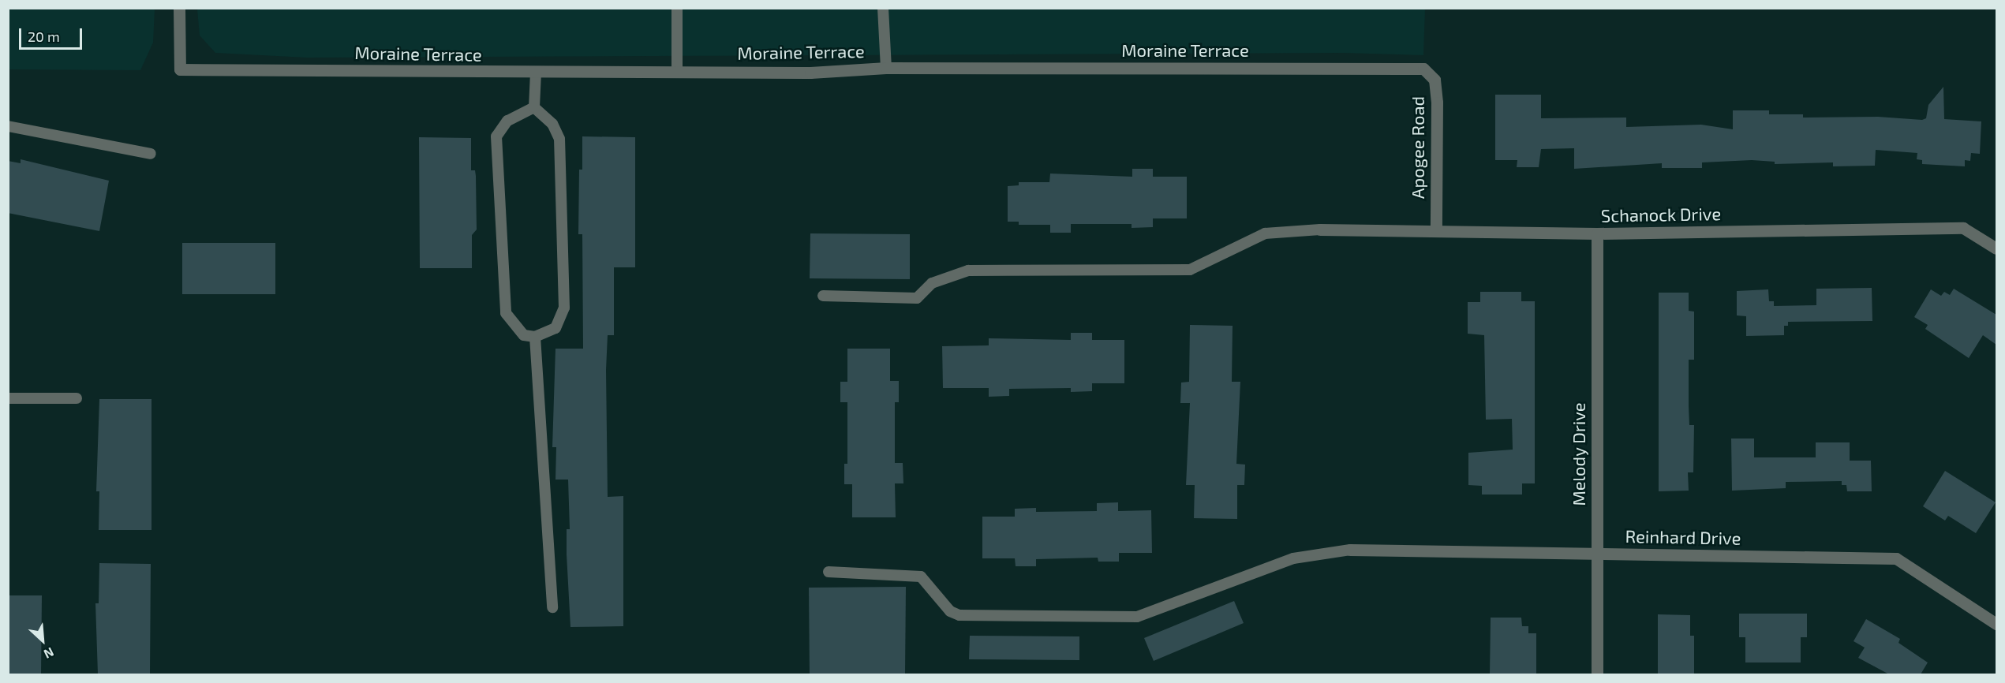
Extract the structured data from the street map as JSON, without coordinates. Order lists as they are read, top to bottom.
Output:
{
  "streets": {
    "street": [
      "Moraine Terrace",
      "Apogee Road",
      "Schanock Drive",
      "Melody Drive",
      "Reinhard Drive"
    ]
  },
  "crossings": [
    ["Moraine Terrace", "Apogee Road"],
    ["Apogee Road", "Schanock Drive"],
    ["Schanock Drive", "Melody Drive"],
    ["Melody Drive", "Reinhard Drive"]
  ],
  "scale_bar": "20 m",
  "north": "bottom right"
}
